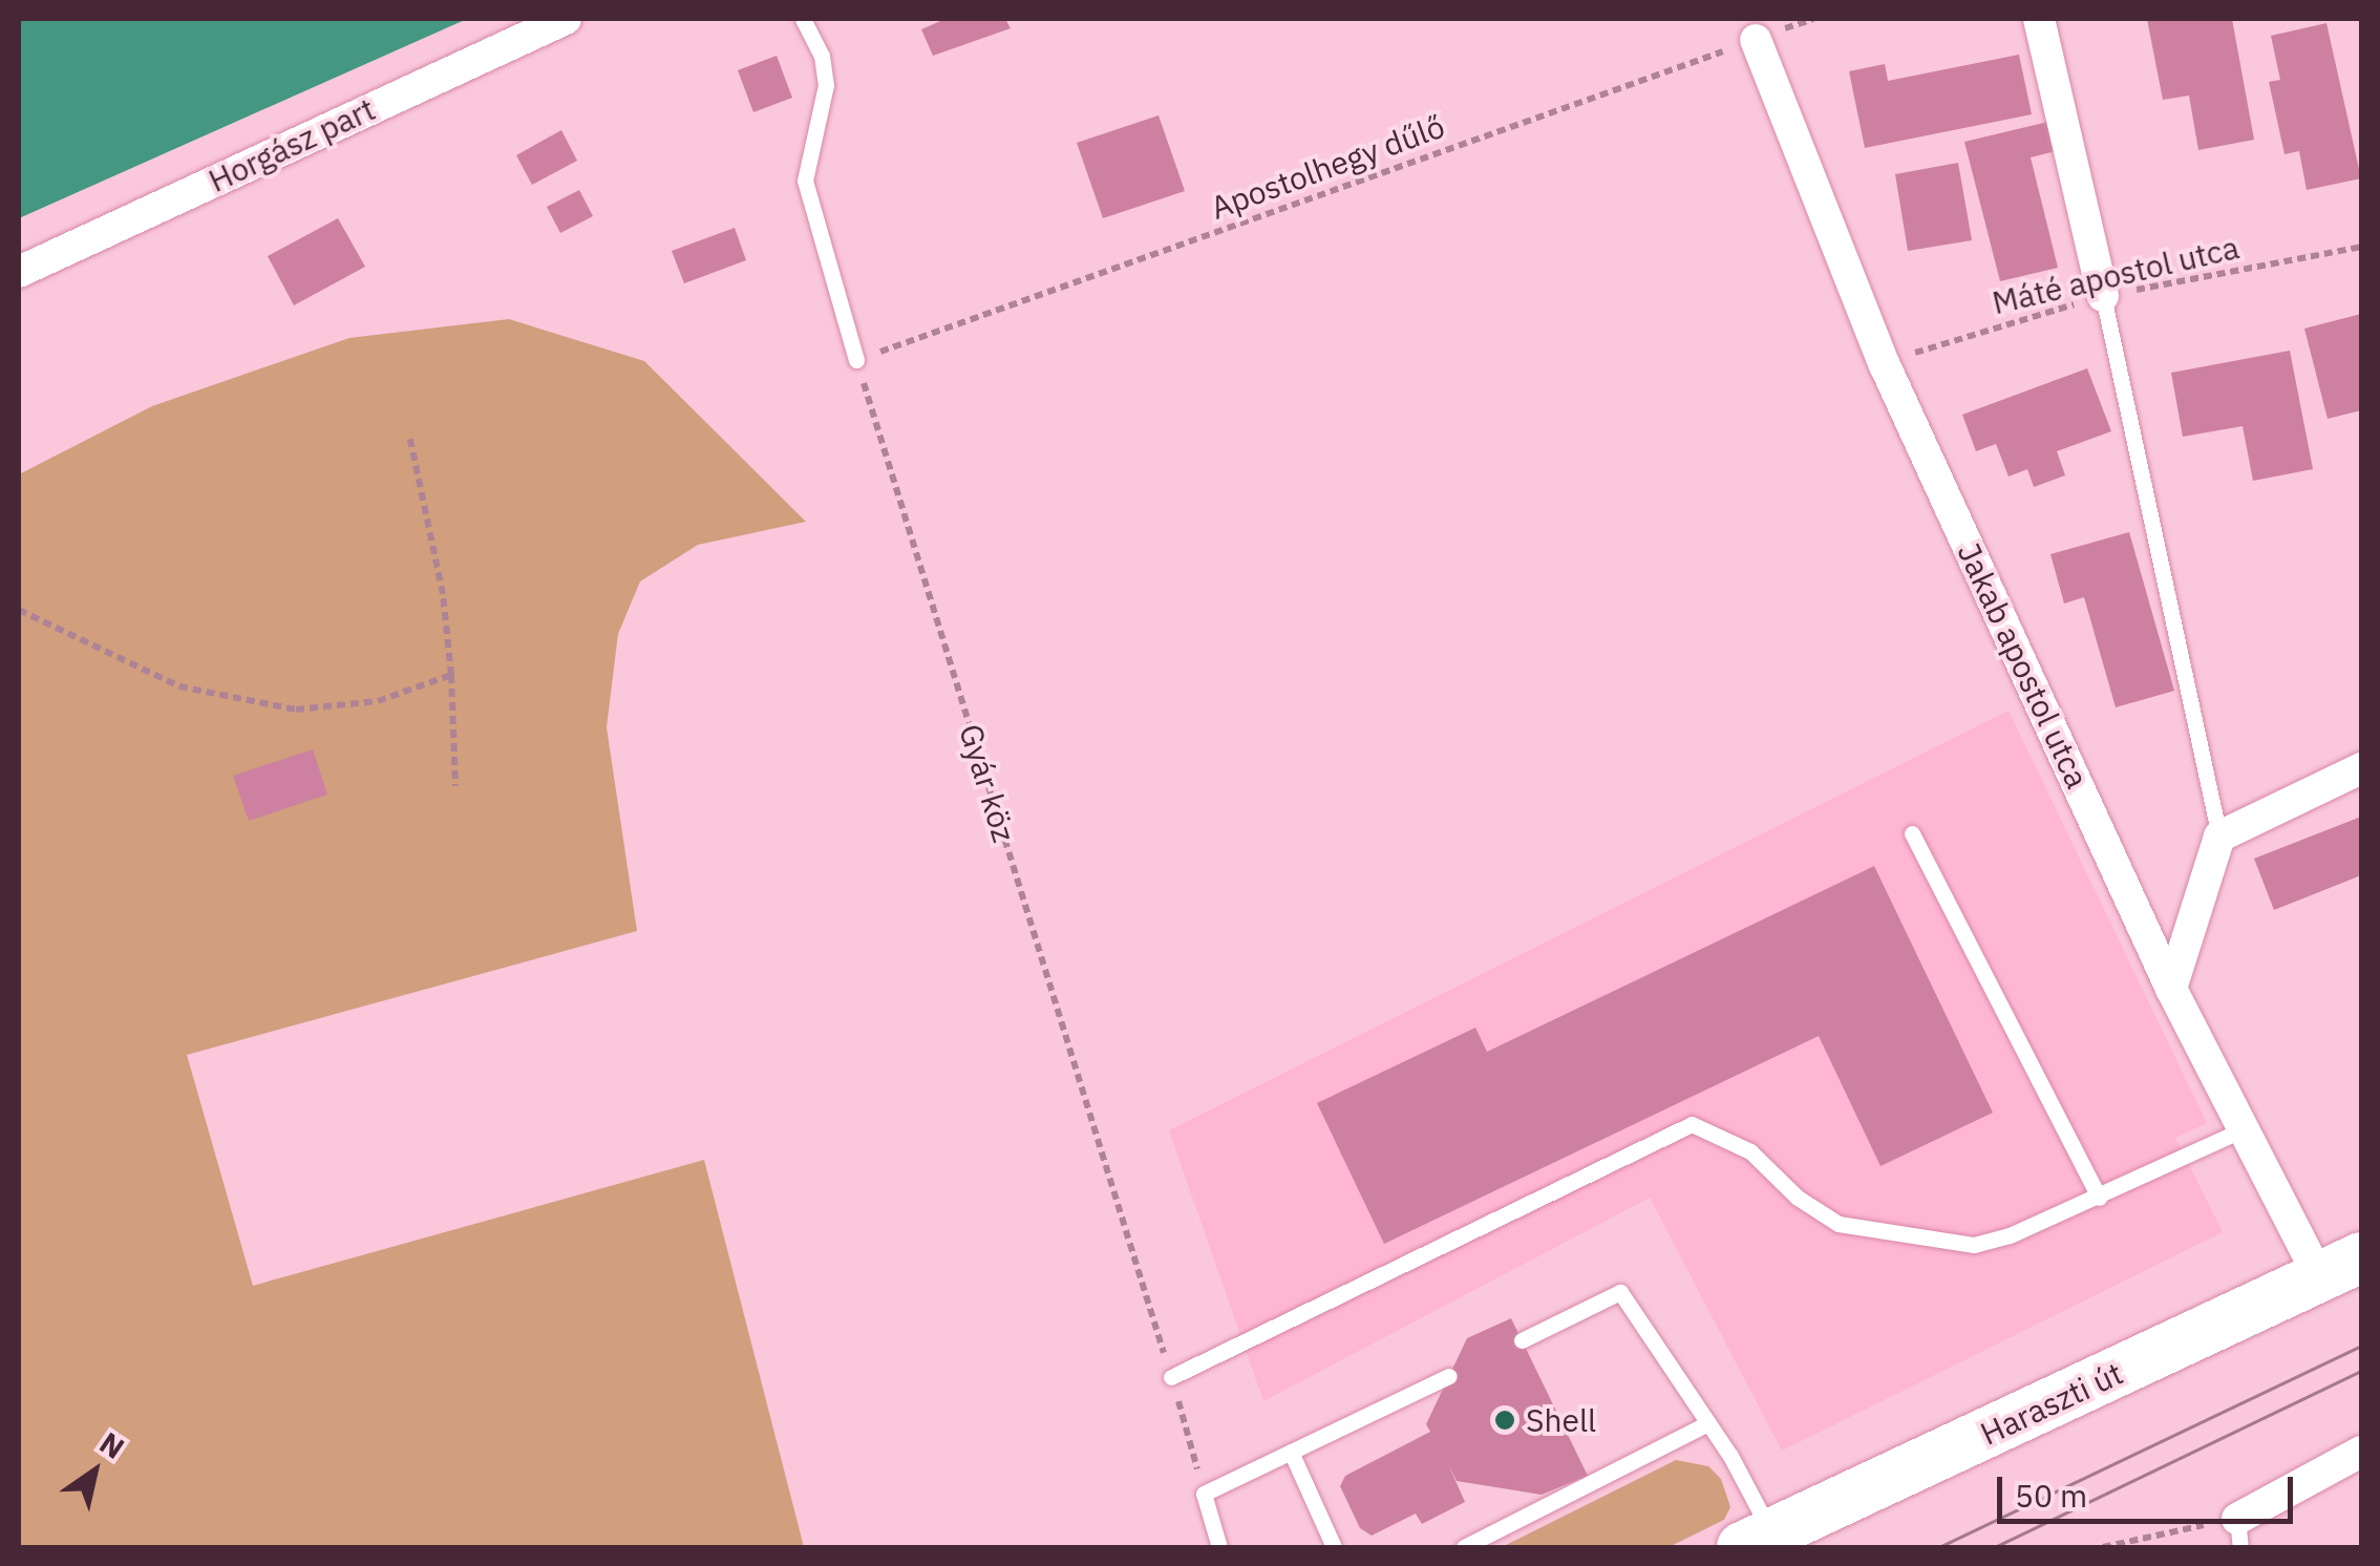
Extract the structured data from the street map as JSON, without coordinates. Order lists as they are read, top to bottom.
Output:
{
  "streets": {
    "main road": ["Haraszti út"],
    "street": ["Horgász part", "Jakab apostol utca"],
    "path": ["Apostolhegy dűlő", "Máté apostol utca", "Gyár köz"]
  },
  "crossings": [
    ["Apostolhegy dűlő", "Jakab apostol utca"],
    ["Apostolhegy dűlő", "Gyár köz"],
    ["Máté apostol utca", "Jakab apostol utca"],
    ["Jakab apostol utca", "Haraszti út"]
  ],
  "places": ["Shell"],
  "scale_bar": "50 m",
  "north": "top right"
}
